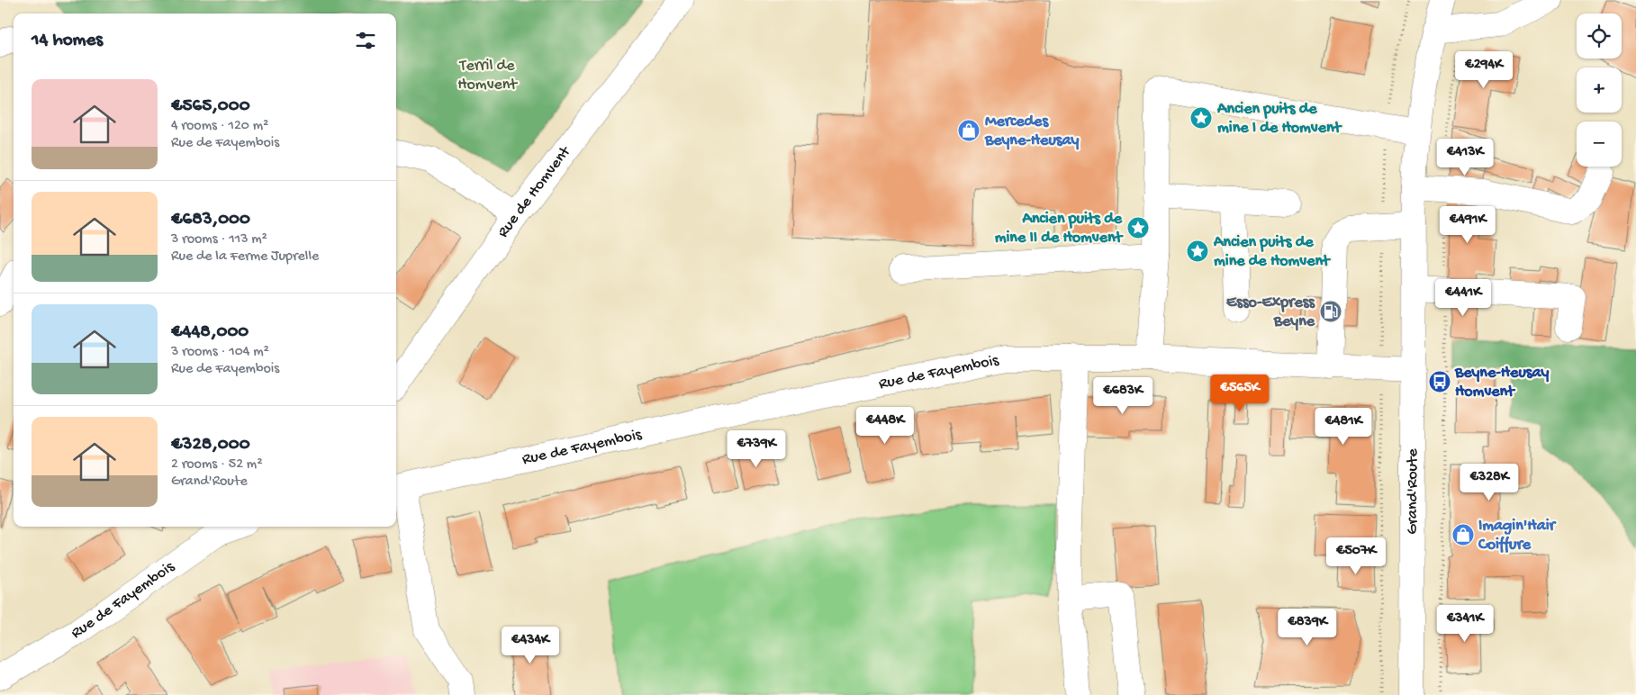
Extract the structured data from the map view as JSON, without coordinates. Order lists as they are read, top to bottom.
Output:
{
  "streets": {
    "street": ["Rue de Homvent", "Rue de Fayembois", "Grand'Route"]
  },
  "crossings": [
    ["Rue de Fayembois", "Grand'Route"]
  ],
  "parks": ["Terril de Homvent"],
  "places": {
    "place": ["Ancien puits de mine I de Homvent", "Ancien puits de mine II de Homvent", "Ancien puits de mine de Homvent"],
    "shop": ["Mercedes Beyne-Heusay", "Imagin'Hair Coiffure"],
    "fuel station": ["Esso-Express Beyne"],
    "bus stop": ["Beyne-Heusay Homvent"]
  },
  "page": {
    "map_buttons": ["+", "−"],
    "heading": "14 homes",
    "price": [
      "€294K",
      "€413K",
      "€491K",
      "€441K",
      "€565K",
      "€683K",
      "€448K",
      "€481K",
      "€739K",
      "€328K",
      "€507K",
      "€341K",
      "€839K",
      "€434K"
    ],
    "list": [
      {
        "name": "€565,000",
        "note": "4 rooms · 120 m² · Rue de Fayembois"
      },
      {
        "name": "€683,000",
        "note": "3 rooms · 113 m² · Rue de la Ferme Juprelle"
      },
      {
        "name": "€448,000",
        "note": "3 rooms · 104 m² · Rue de Fayembois"
      },
      {
        "name": "€328,000",
        "note": "2 rooms · 52 m² · Grand'Route"
      }
    ]
  }
}
